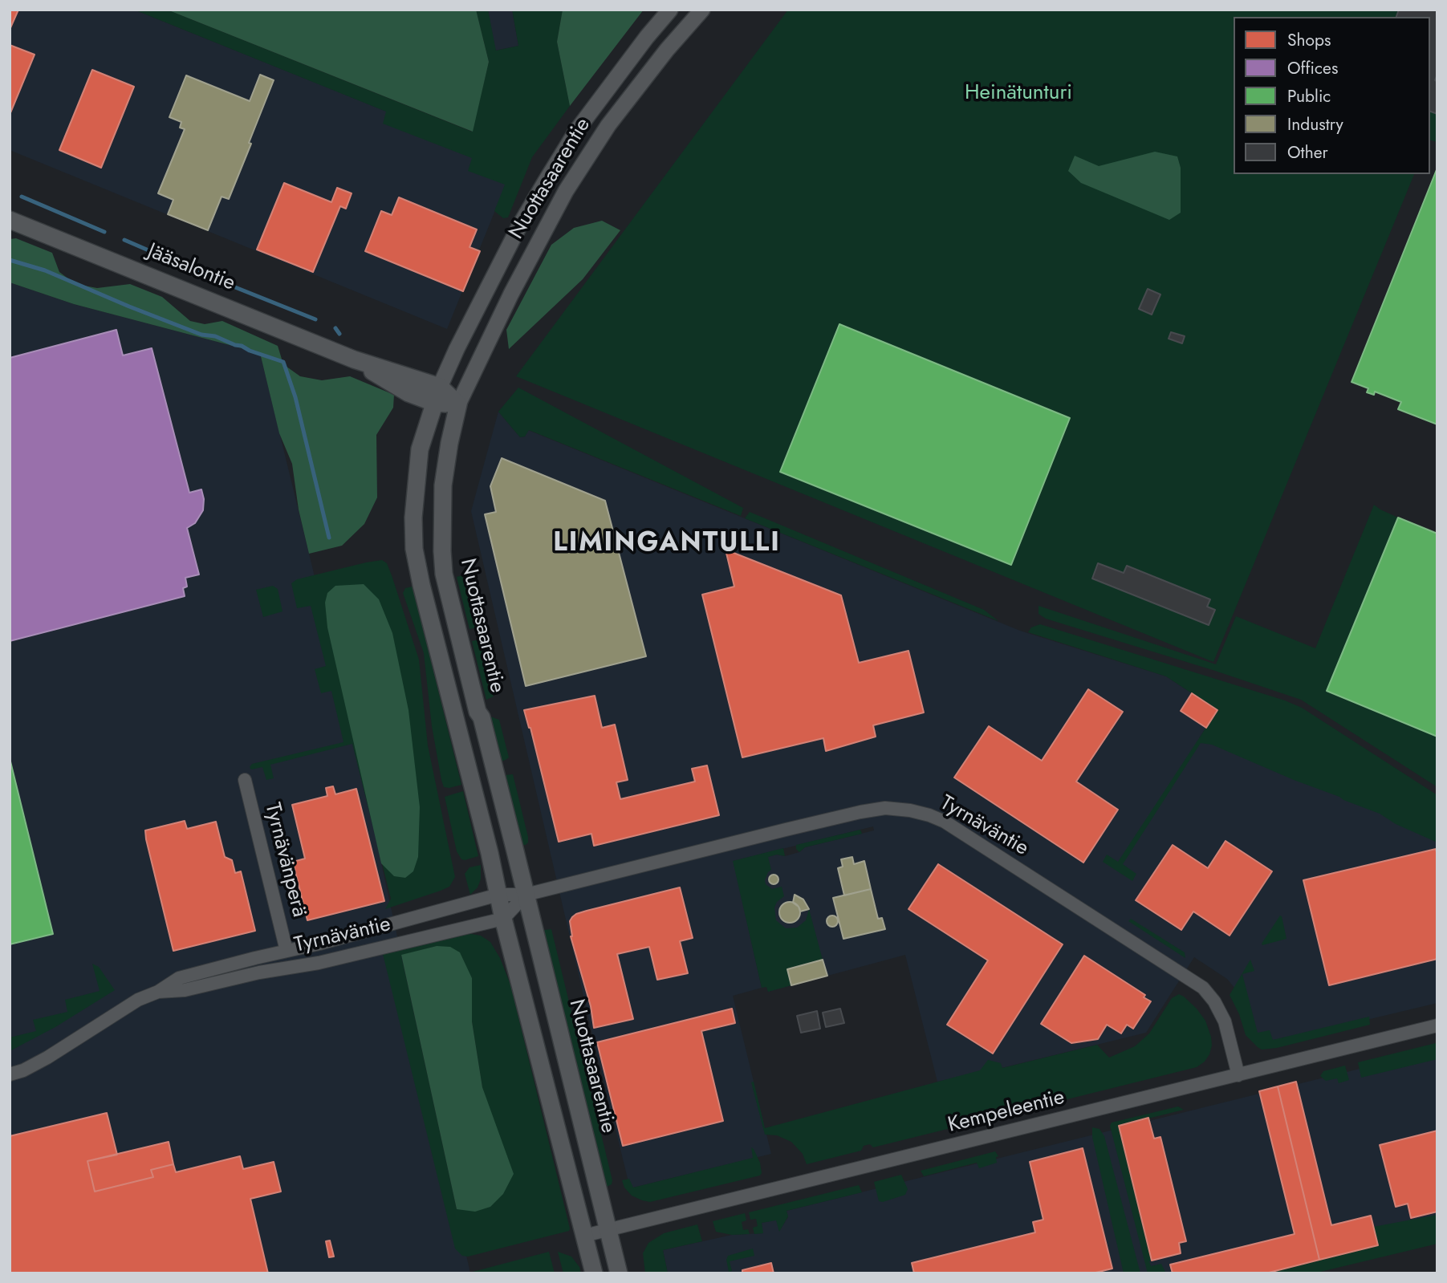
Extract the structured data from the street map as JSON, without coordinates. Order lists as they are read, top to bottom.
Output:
{
  "streets": {
    "main road": ["Nuottasaarentie", "Jääsalontie"],
    "street": ["Tyrnäväntie", "Tyrnävänperä", "Kempeleentie"]
  },
  "crossings": [
    ["Nuottasaarentie", "Jääsalontie"],
    ["Nuottasaarentie", "Tyrnäväntie"],
    ["Nuottasaarentie", "Kempeleentie"],
    ["Tyrnäväntie", "Tyrnävänperä"],
    ["Tyrnäväntie", "Kempeleentie"]
  ],
  "districts": ["LIMINGANTULLI"],
  "parks": ["Heinätunturi"],
  "legend": [
    "Shops",
    "Offices",
    "Public",
    "Industry",
    "Other"
  ]
}
